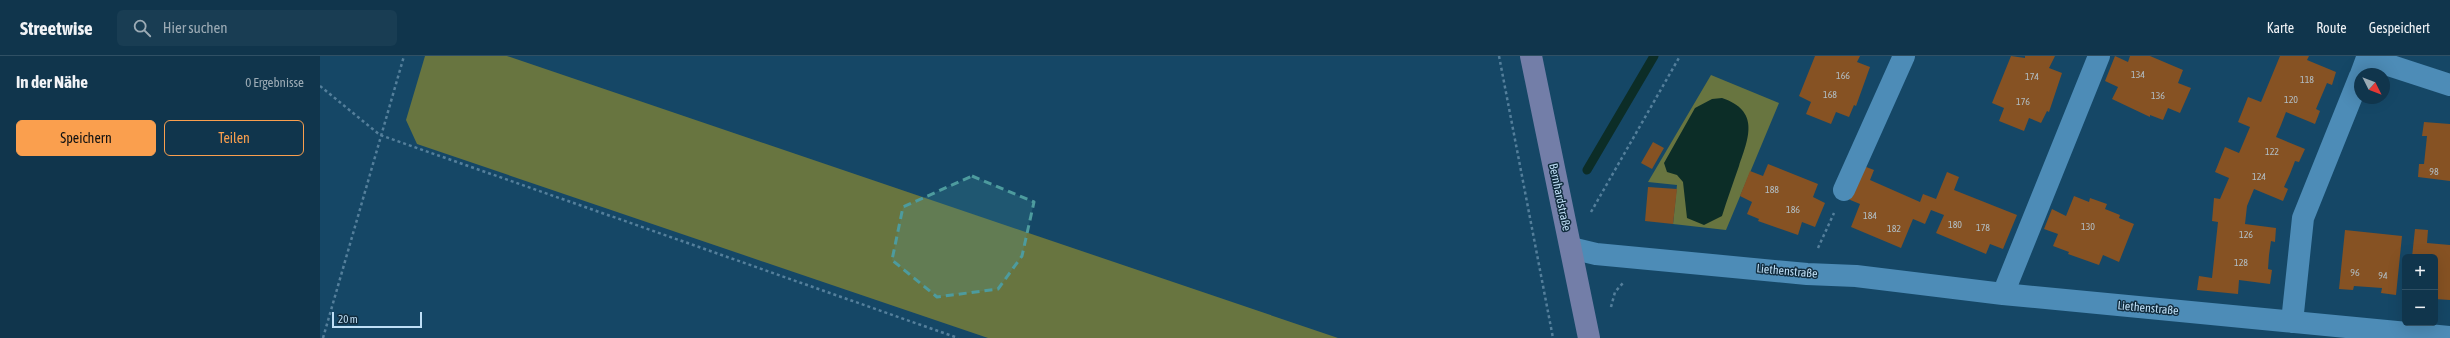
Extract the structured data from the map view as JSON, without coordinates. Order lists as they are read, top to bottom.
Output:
{
  "streets": {
    "street": ["Bernhardstraße", "Liethenstraße"]
  },
  "crossings": [
    ["Bernhardstraße", "Liethenstraße"]
  ],
  "house_numbers": [
    "134",
    "166",
    "174",
    "118",
    "168",
    "136",
    "120",
    "176",
    "122",
    "98",
    "124",
    "188",
    "186",
    "184",
    "180",
    "130",
    "178",
    "182",
    "126",
    "128",
    "96",
    "94"
  ],
  "scale_bar": "20 m",
  "north": "bottom right",
  "page": {
    "header": "Streetwise",
    "search": "Hier suchen",
    "nav": ["Karte", "Route", "Gespeichert"],
    "heading": ["In der Nähe", "0 Ergebnisse"],
    "buttons": ["Speichern", "Teilen"],
    "map_buttons": ["+", "−"],
    "scale": "20 m"
  }
}
